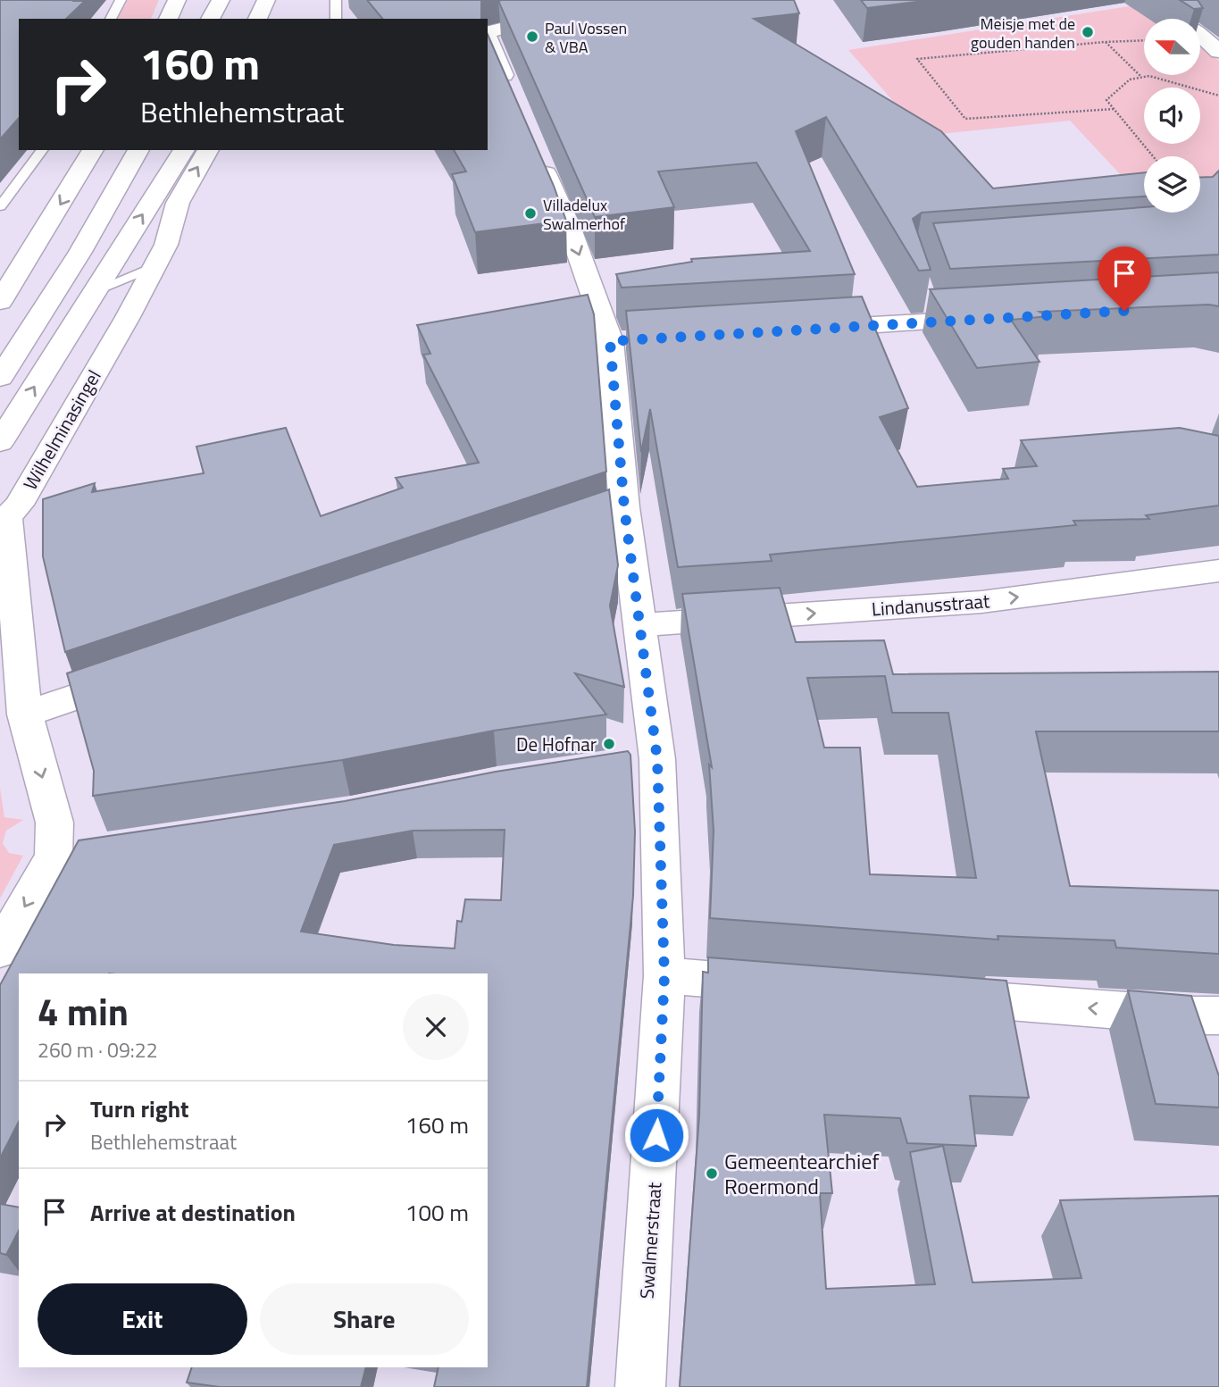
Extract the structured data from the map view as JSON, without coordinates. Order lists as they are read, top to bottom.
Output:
{
  "streets": {
    "street": ["Wilhelminasingel", "Lindanusstraat", "Swalmerstraat"]
  },
  "crossings": [
    ["Lindanusstraat", "Swalmerstraat"]
  ],
  "one_way": ["Swalmerstraat"],
  "places": [
    "Meisje met de gouden handen",
    "Paul Vossen & VBA",
    "Villadelux Swalmerhof",
    "De Hofnar",
    "Gemeentearchief Roermond"
  ],
  "north": "left",
  "page": {
    "turn": ["160 m", "Bethlehemstraat"],
    "heading": ["4 min", "260 m · 09:22"],
    "list": [
      {
        "name": "Turn right",
        "note": "Bethlehemstraat",
        "value": "160 m"
      },
      {
        "name": "Arrive at destination",
        "value": "100 m"
      }
    ],
    "buttons": ["Exit", "Share"]
  }
}
